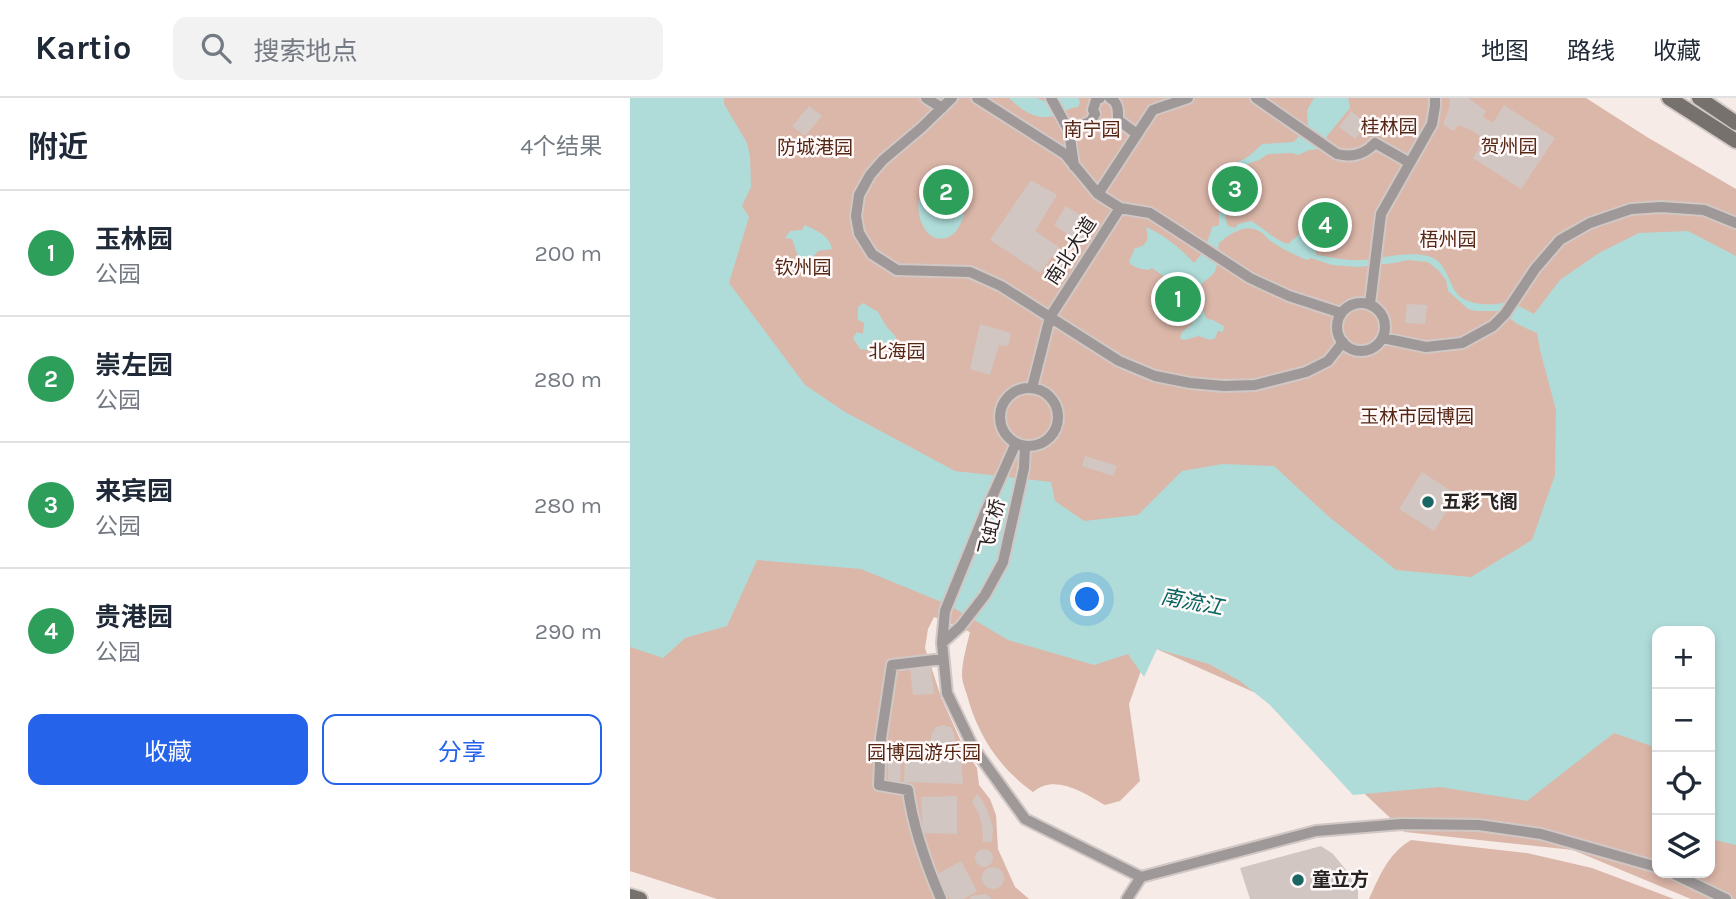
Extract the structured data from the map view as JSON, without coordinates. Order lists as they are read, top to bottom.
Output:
{
  "streets": {
    "street": ["南北大道", "飞虹桥"]
  },
  "crossings": [
    ["南北大道", "飞虹桥"]
  ],
  "water": ["南流江"],
  "parks": [
    "桂林园",
    "南宁园",
    "贺州园",
    "防城港园",
    "梧州园",
    "钦州园",
    "北海园",
    "玉林市园博园",
    "园博园游乐园"
  ],
  "places": ["五彩飞阁", "童立方"],
  "page": {
    "header": "Kartio",
    "search": "搜索地点",
    "nav": ["地图", "路线", "收藏"],
    "heading": ["附近", "4个结果"],
    "pins": [
      "3",
      "2",
      "4",
      "1"
    ],
    "list": [
      {
        "mark": "1",
        "name": "玉林园",
        "note": "公园",
        "value": "200 m"
      },
      {
        "mark": "2",
        "name": "崇左园",
        "note": "公园",
        "value": "280 m"
      },
      {
        "mark": "3",
        "name": "来宾园",
        "note": "公园",
        "value": "280 m"
      },
      {
        "mark": "4",
        "name": "贵港园",
        "note": "公园",
        "value": "290 m"
      }
    ],
    "map_buttons": ["+", "−"],
    "buttons": ["收藏", "分享"]
  }
}
